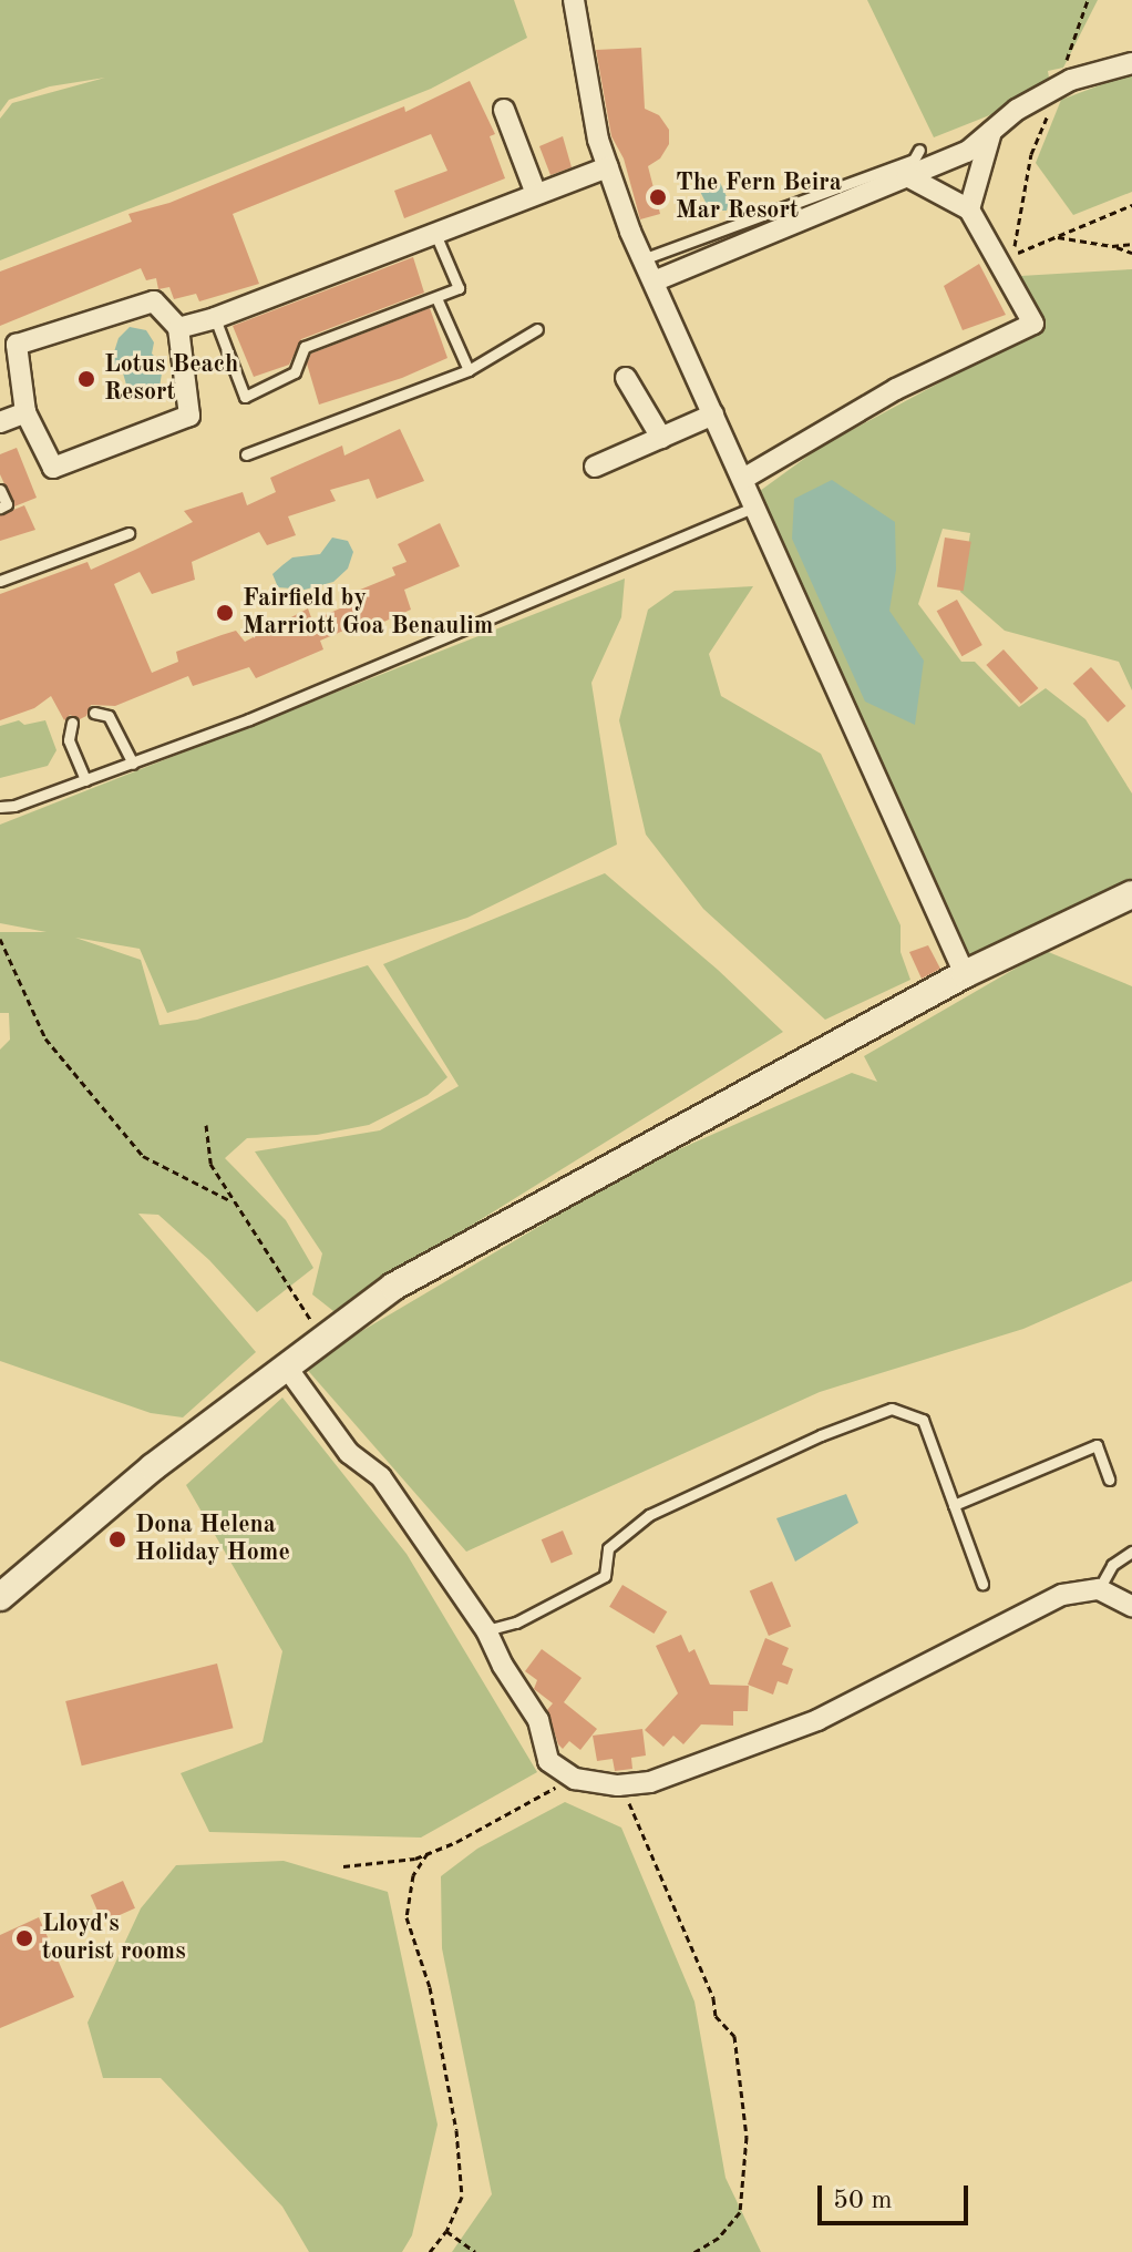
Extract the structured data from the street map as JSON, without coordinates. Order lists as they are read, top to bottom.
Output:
{
  "places": [
    "The Fern Beira Mar Resort",
    "Lotus Beach Resort",
    "Fairfield by Marriott Goa Benaulim",
    "Dona Helena Holiday Home",
    "Lloyd's tourist rooms"
  ],
  "scale_bar": "50 m"
}
